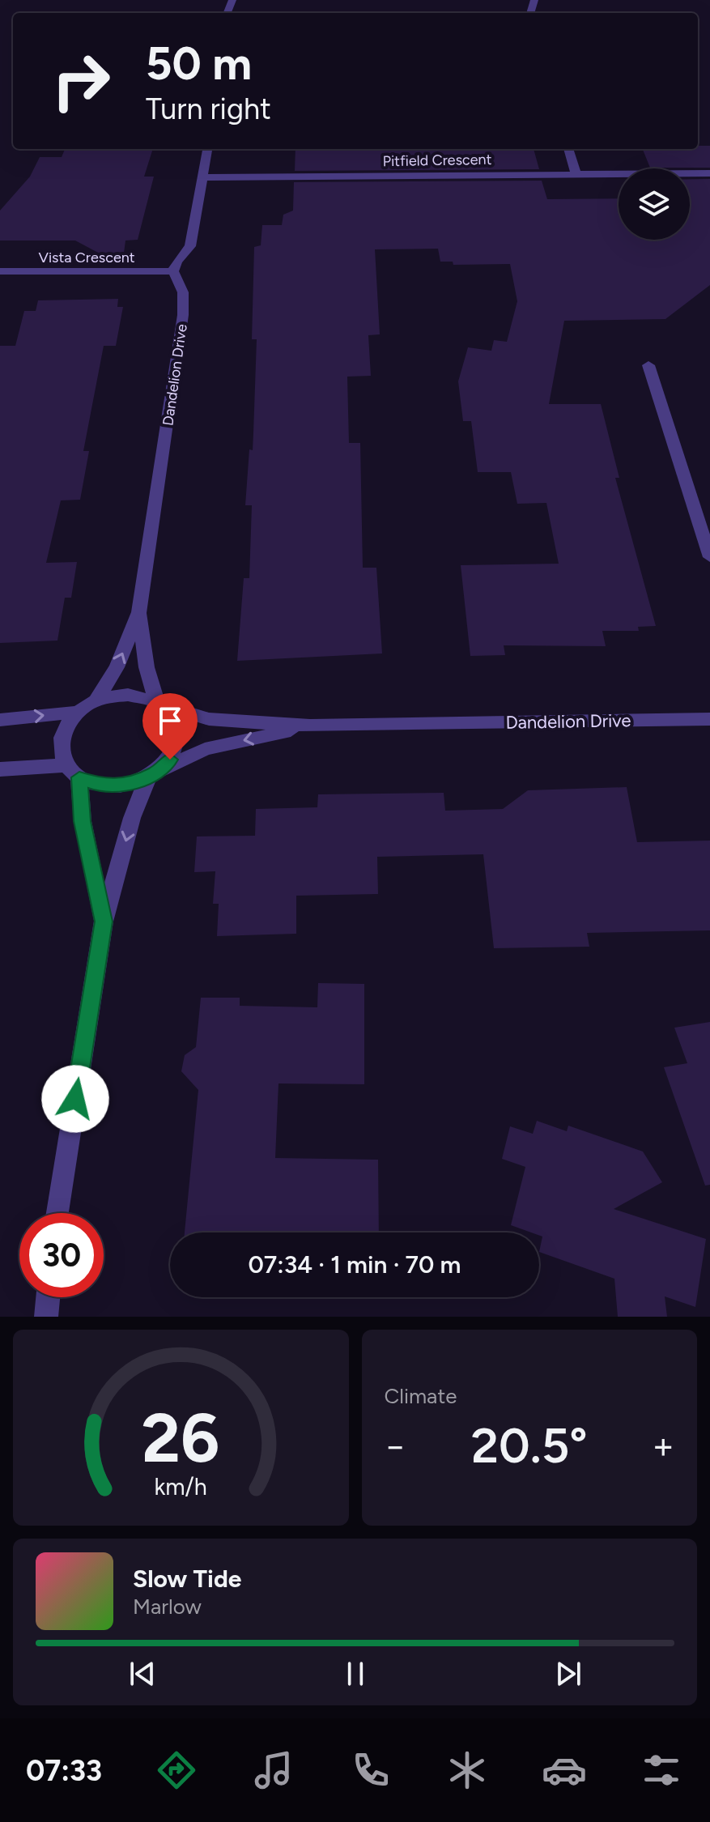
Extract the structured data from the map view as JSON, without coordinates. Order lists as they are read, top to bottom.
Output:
{
  "streets": {
    "street": ["Pitfield Crescent", "Vista Crescent", "Dandelion Drive"]
  },
  "crossings": [
    ["Vista Crescent", "Dandelion Drive"]
  ],
  "page": {
    "turn": ["50 m", "Turn right"],
    "limit": "30",
    "trip": "07:34 · 1 min · 70 m",
    "tile": "Climate",
    "heat": ["−", "20.5°", "+"],
    "song": ["Slow Tide", "Marlow"],
    "tabs": "07:33",
    "gauge": ["26", "km/h"]
  }
}
